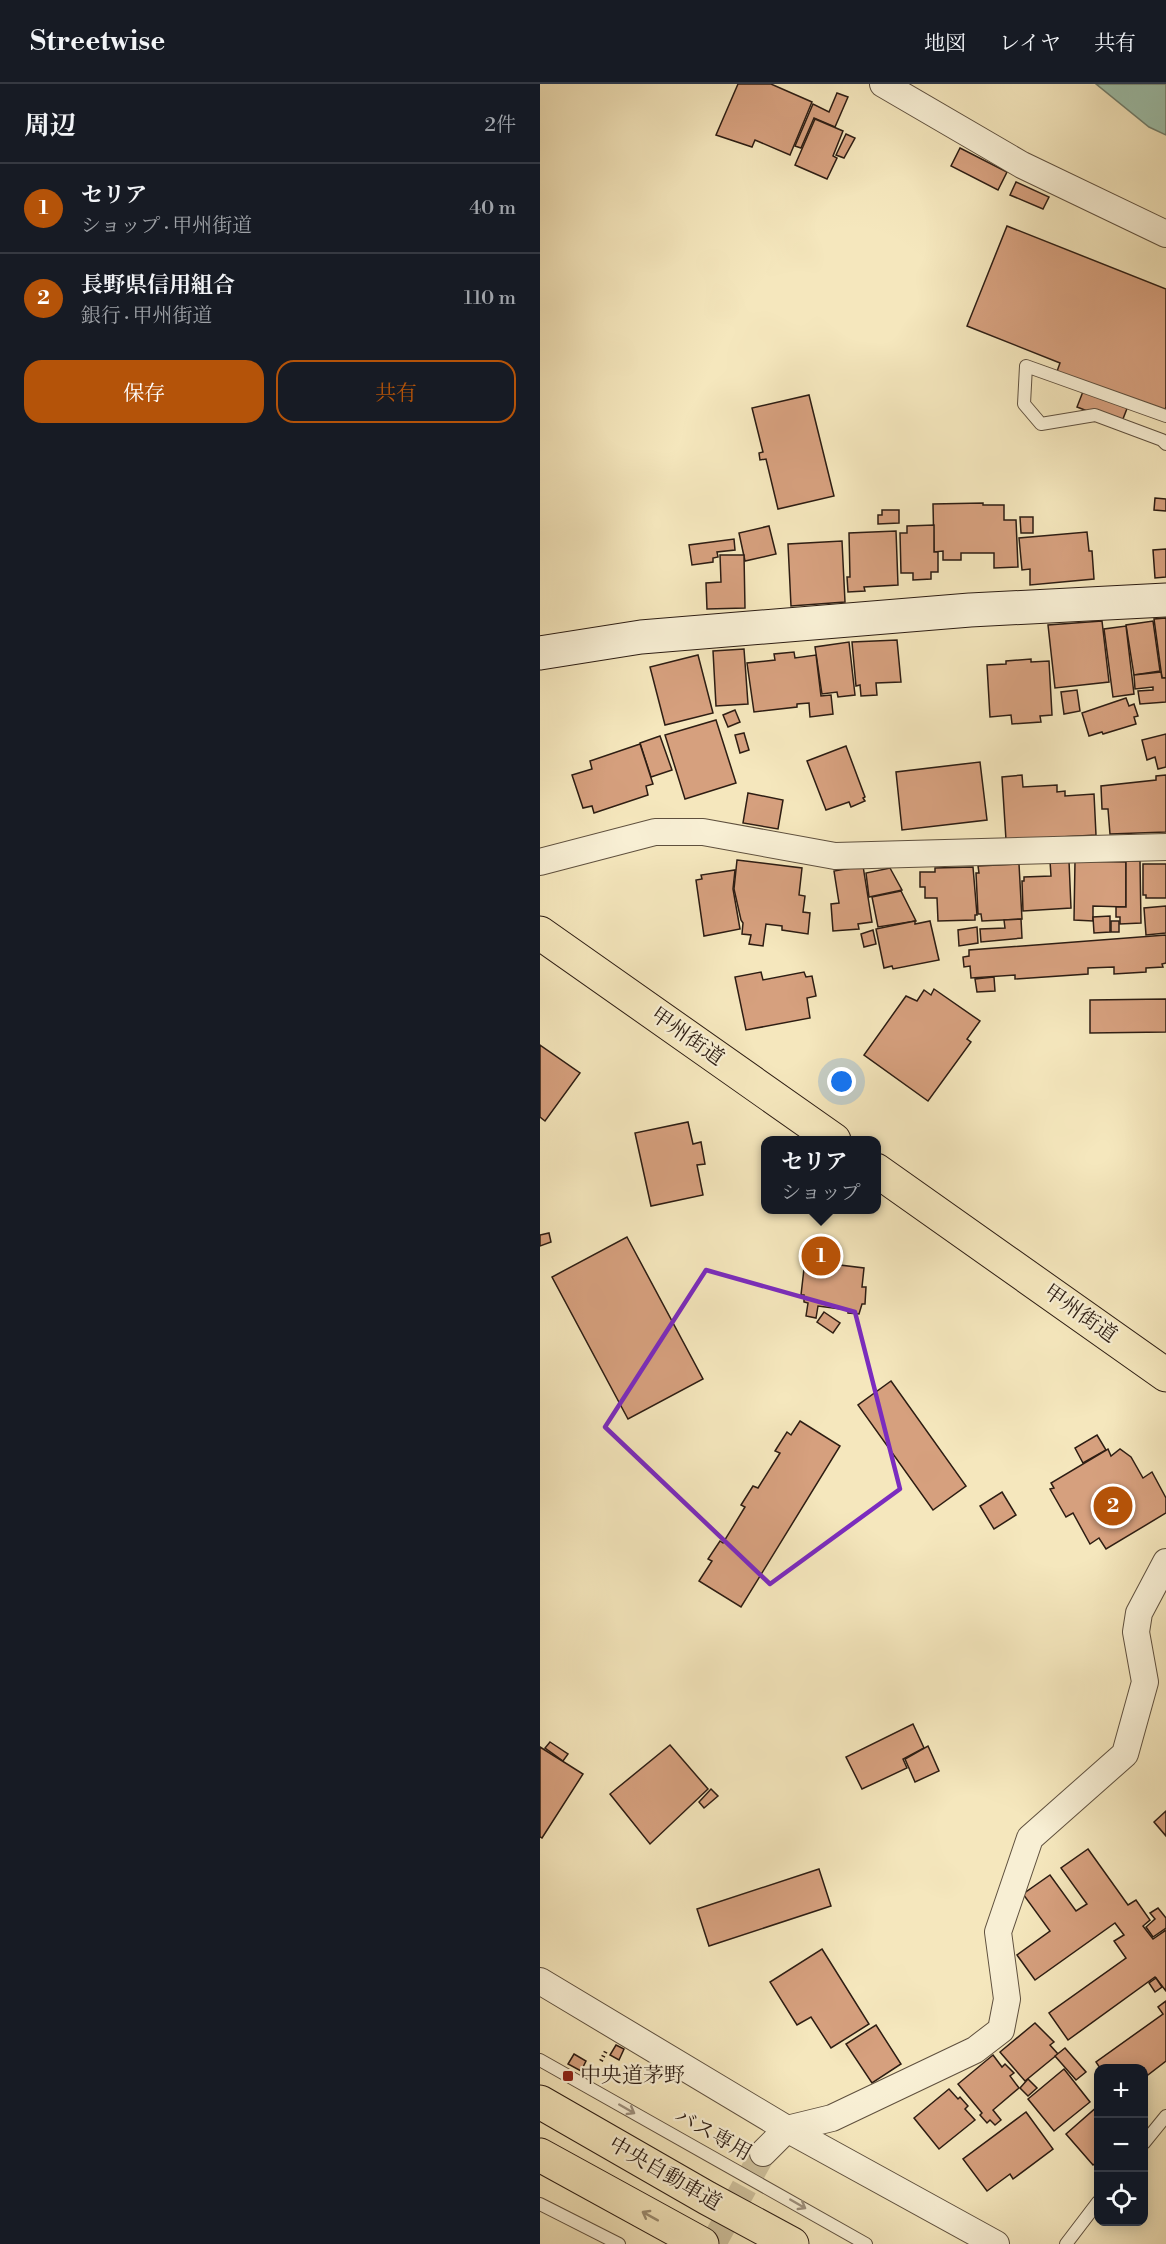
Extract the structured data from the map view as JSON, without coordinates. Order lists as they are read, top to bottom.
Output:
{
  "streets": {
    "highway": ["甲州街道", "中央自動車道"],
    "lane": ["バス専用"]
  },
  "one_way": ["バス専用"],
  "places": {
    "transit": ["中央道茅野"]
  },
  "page": {
    "header": "Streetwise",
    "nav": ["地図", "レイヤ", "共有"],
    "heading": ["周辺", "2件"],
    "list": [
      {
        "mark": "1",
        "name": "セリア",
        "note": "ショップ · 甲州街道",
        "value": "40 m"
      },
      {
        "mark": "2",
        "name": "長野県信用組合",
        "note": "銀行 · 甲州街道",
        "value": "110 m"
      }
    ],
    "buttons": ["保存", "共有"],
    "popup": ["セリア", "ショップ"],
    "pins": ["1", "2"],
    "map_buttons": ["+", "−"]
  }
}
